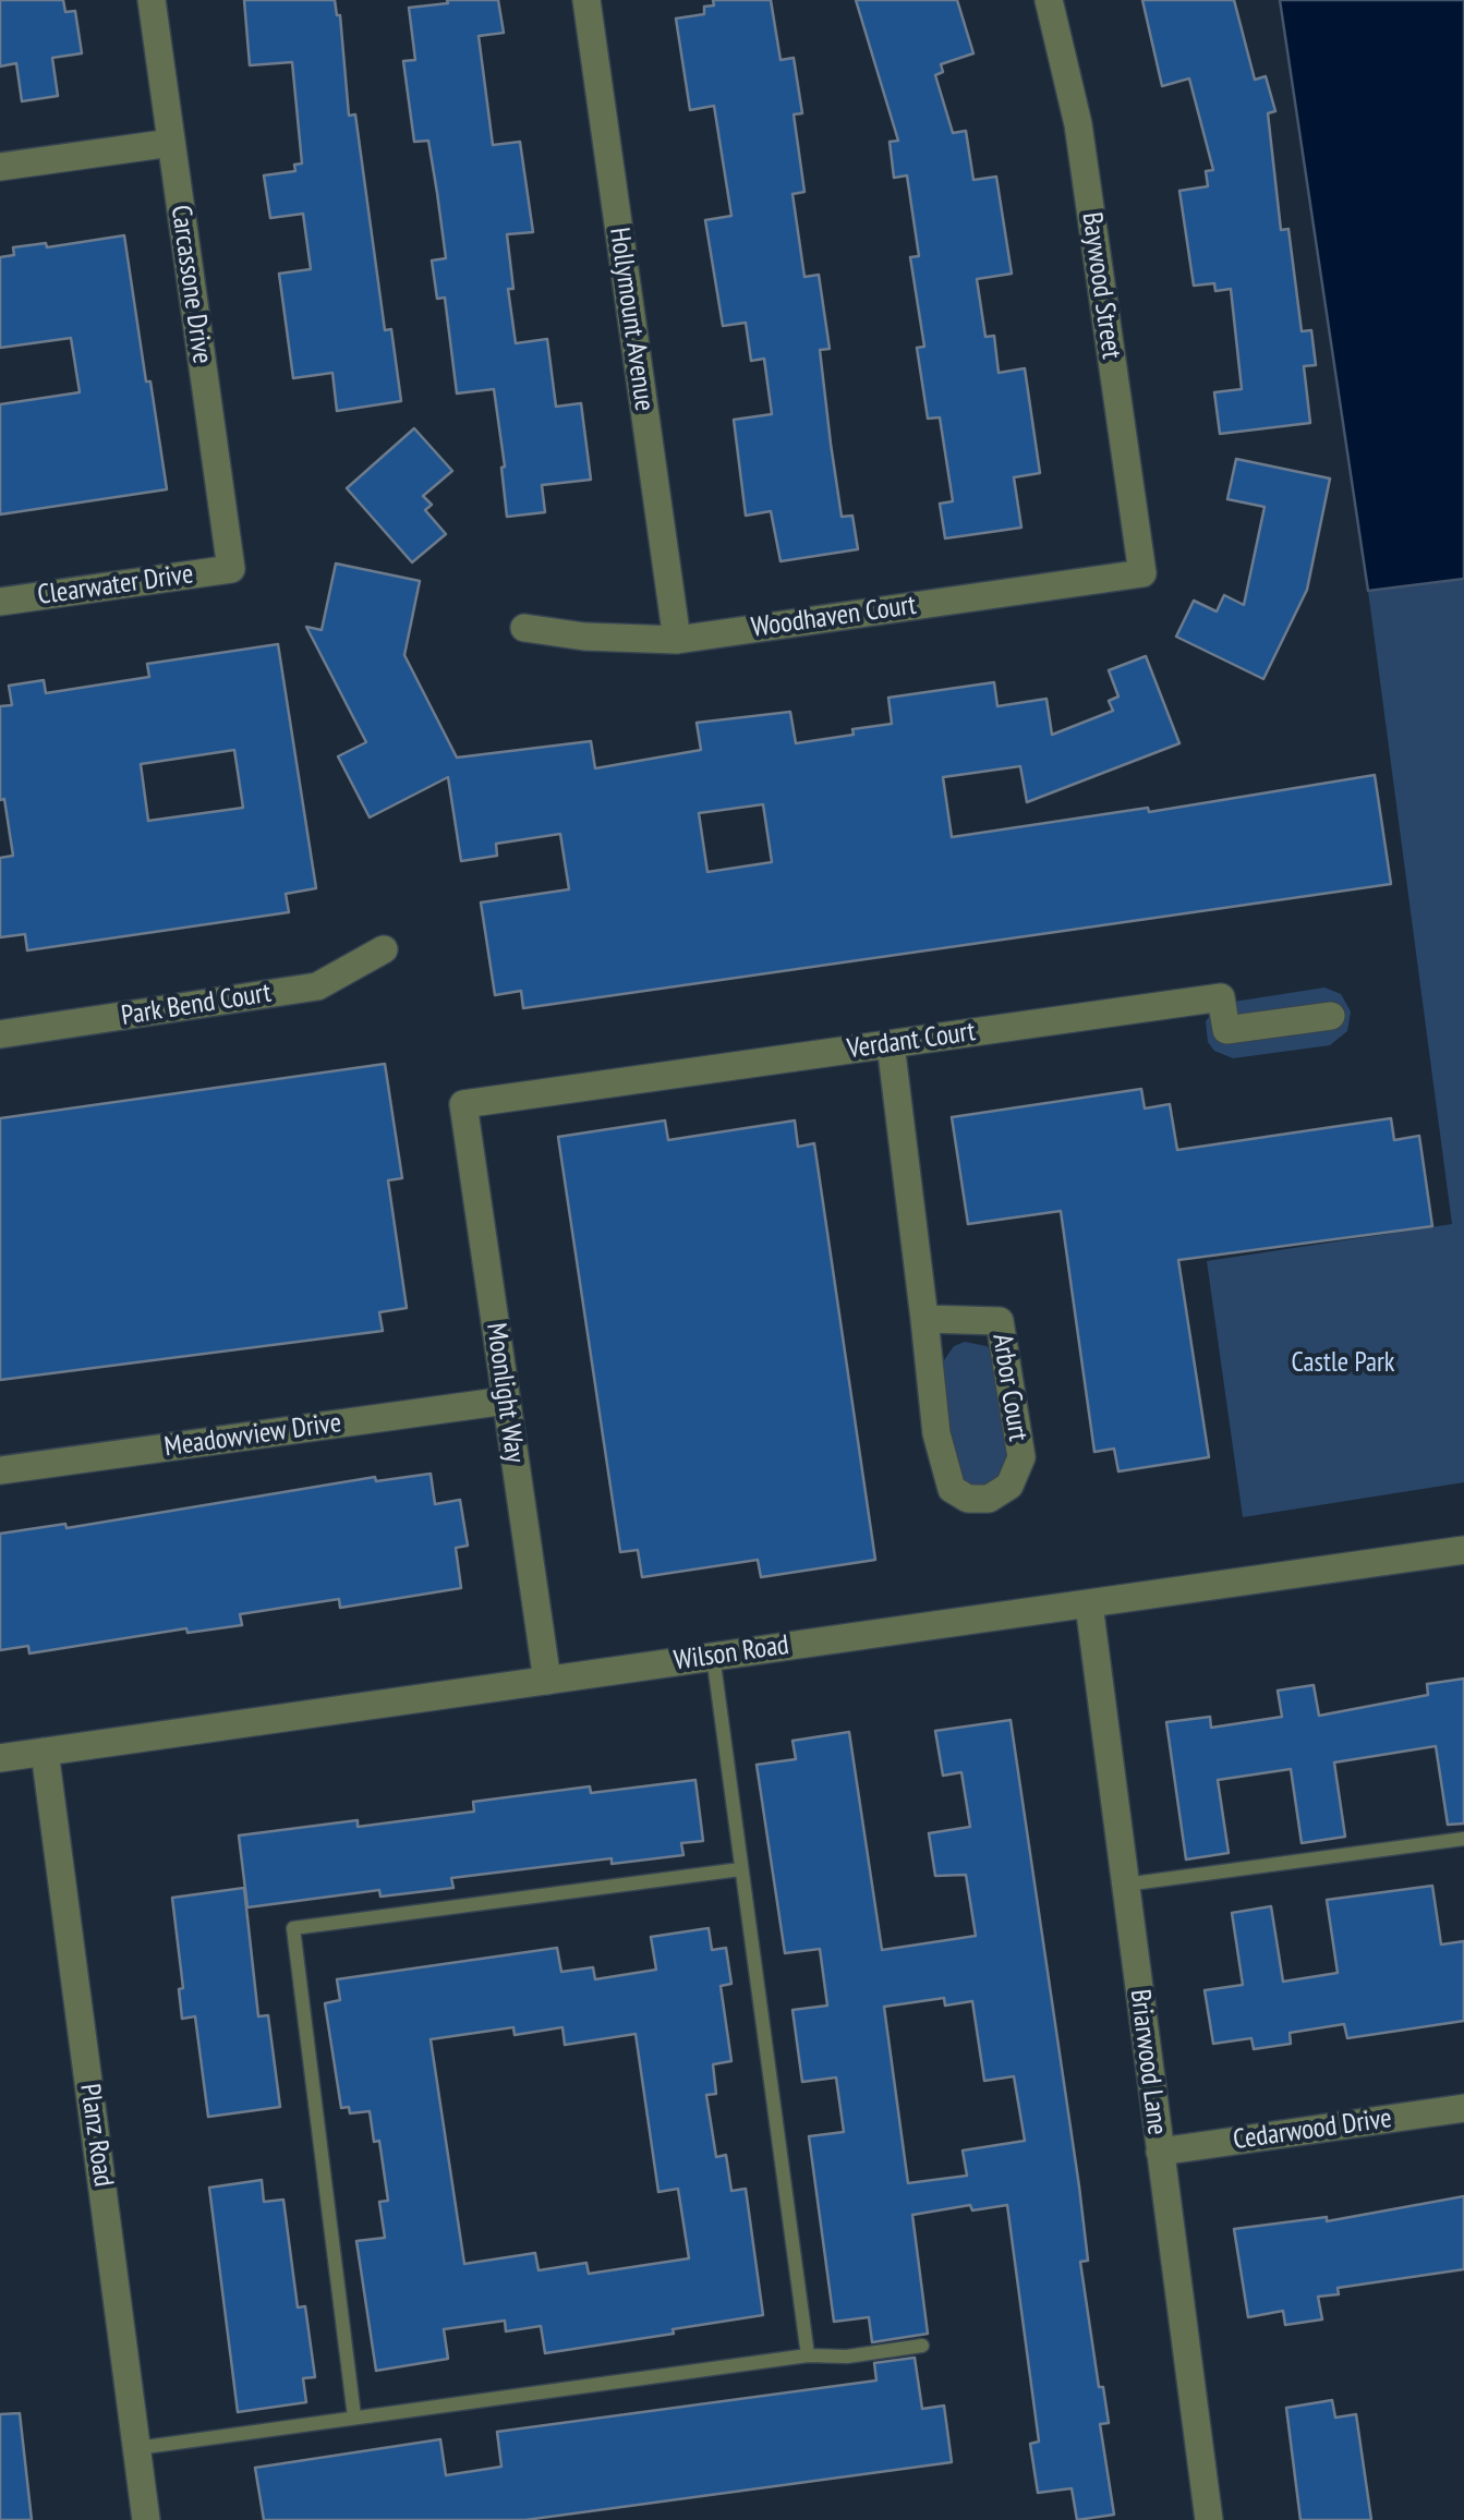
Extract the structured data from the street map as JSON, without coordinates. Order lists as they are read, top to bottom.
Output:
{
  "streets": {
    "street": [
      "Carcassone Drive",
      "Baywood Street",
      "Hollymount Avenue",
      "Clearwater Drive",
      "Woodhaven Court",
      "Park Bend Court",
      "Verdant Court",
      "Arbor Court",
      "Moonlight Way",
      "Meadowview Drive",
      "Wilson Road",
      "Briarwood Lane",
      "Cedarwood Drive",
      "Planz Road"
    ]
  },
  "crossings": [
    ["Carcassone Drive", "Clearwater Drive"],
    ["Baywood Street", "Woodhaven Court"],
    ["Hollymount Avenue", "Woodhaven Court"],
    ["Verdant Court", "Arbor Court"],
    ["Verdant Court", "Moonlight Way"],
    ["Moonlight Way", "Meadowview Drive"],
    ["Moonlight Way", "Wilson Road"],
    ["Wilson Road", "Briarwood Lane"],
    ["Wilson Road", "Planz Road"],
    ["Briarwood Lane", "Cedarwood Drive"]
  ],
  "parks": ["Castle Park"]
}
